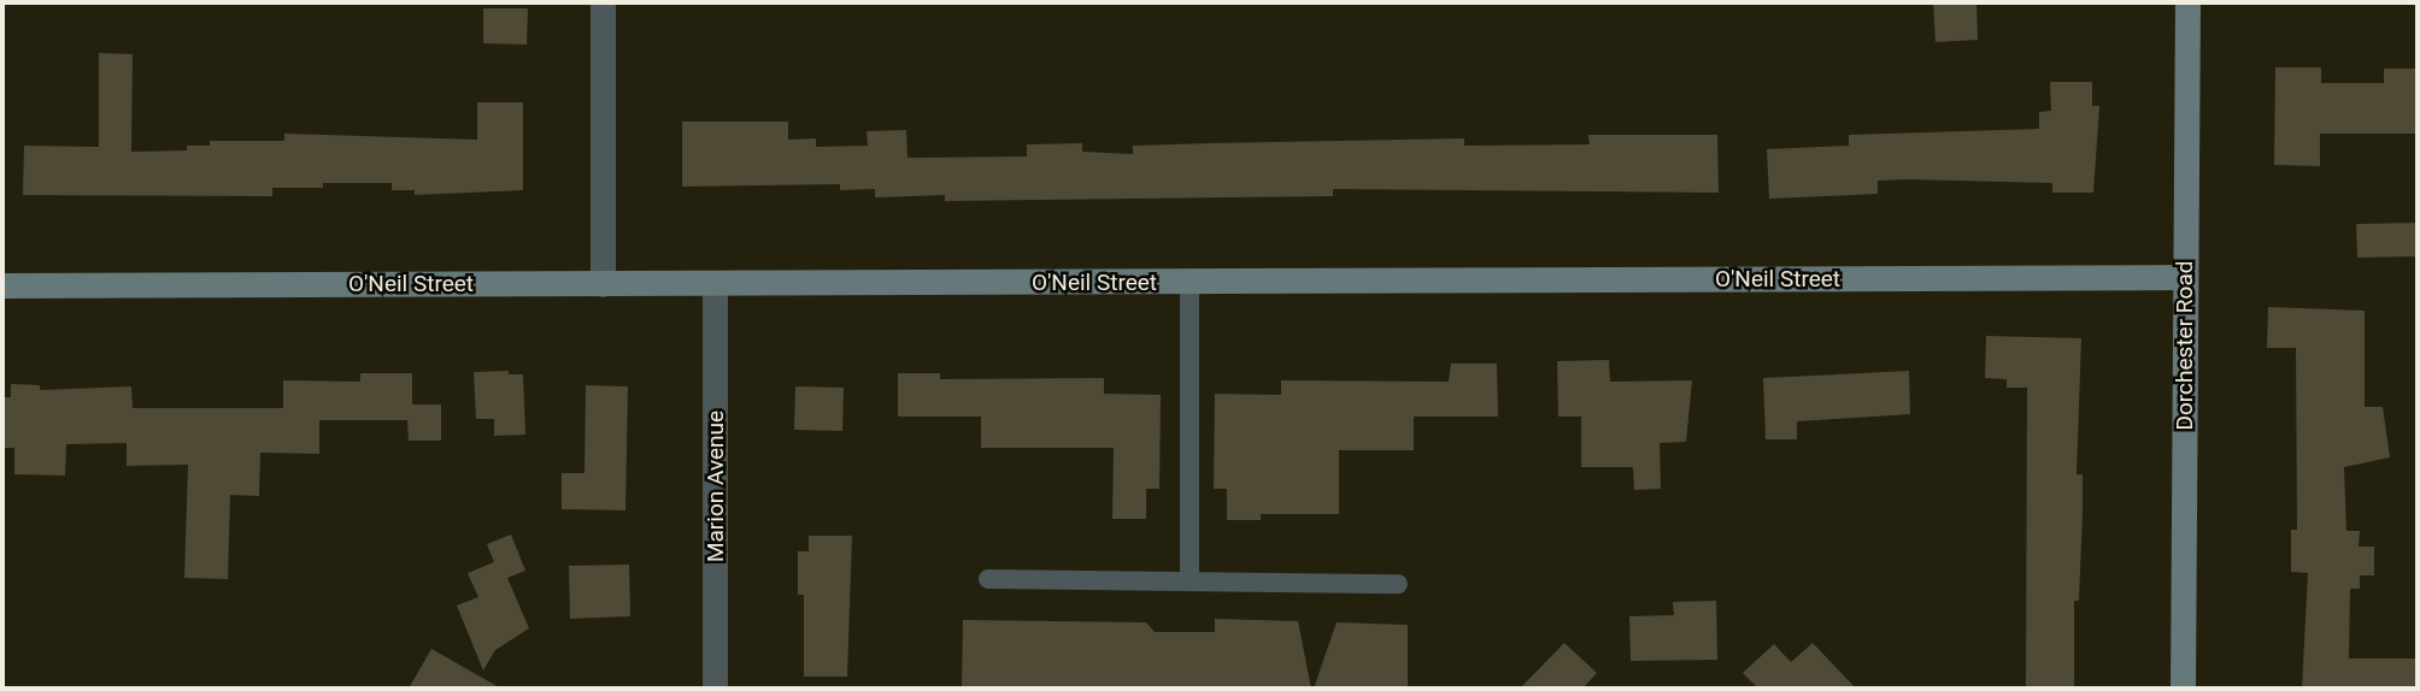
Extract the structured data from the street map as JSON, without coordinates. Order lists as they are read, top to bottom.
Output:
{
  "streets": {
    "street": ["O'Neil Street", "Dorchester Road", "Marion Avenue"]
  },
  "crossings": [
    ["O'Neil Street", "Dorchester Road"],
    ["O'Neil Street", "Marion Avenue"]
  ]
}
